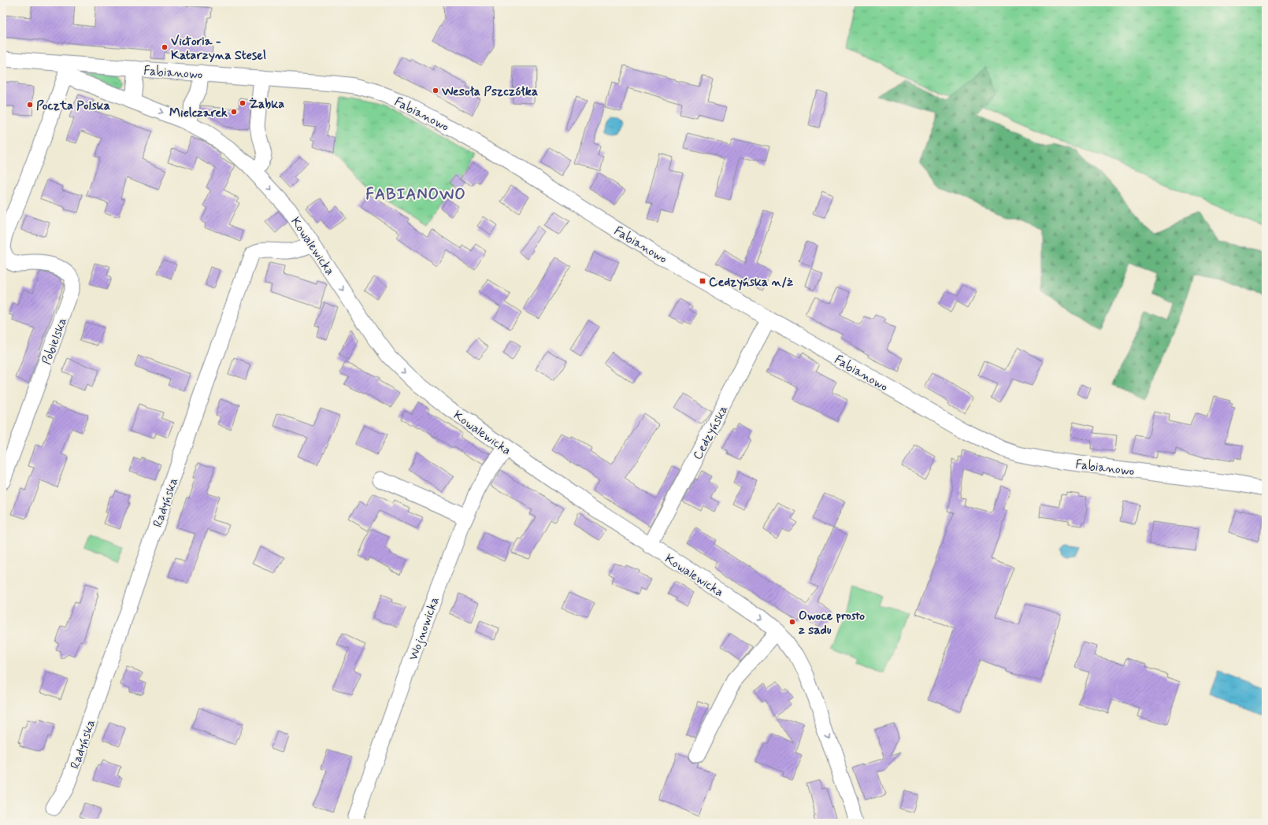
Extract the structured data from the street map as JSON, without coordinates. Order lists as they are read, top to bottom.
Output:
{
  "streets": {
    "street": [
      "Fabianowo",
      "Kowalewicka",
      "Pobielska",
      "Cedzyńska",
      "Radyńska",
      "Wojnowicka"
    ]
  },
  "crossings": [
    ["Fabianowo", "Kowalewicka"],
    ["Fabianowo", "Pobielska"],
    ["Fabianowo", "Cedzyńska"],
    ["Kowalewicka", "Pobielska"],
    ["Kowalewicka", "Cedzyńska"],
    ["Kowalewicka", "Radyńska"],
    ["Kowalewicka", "Wojnowicka"]
  ],
  "one_way": ["Kowalewicka"],
  "districts": ["FABIANOWO"],
  "places": {
    "other": [
      "Victoria - Katarzyna Stesel",
      "Wesoła Pszczółka",
      "Żabka",
      "Poczta Polska",
      "Mielczarek",
      "Owoce prosto z sadu"
    ],
    "transit": ["Cedzyńska n/ż"]
  }
}
